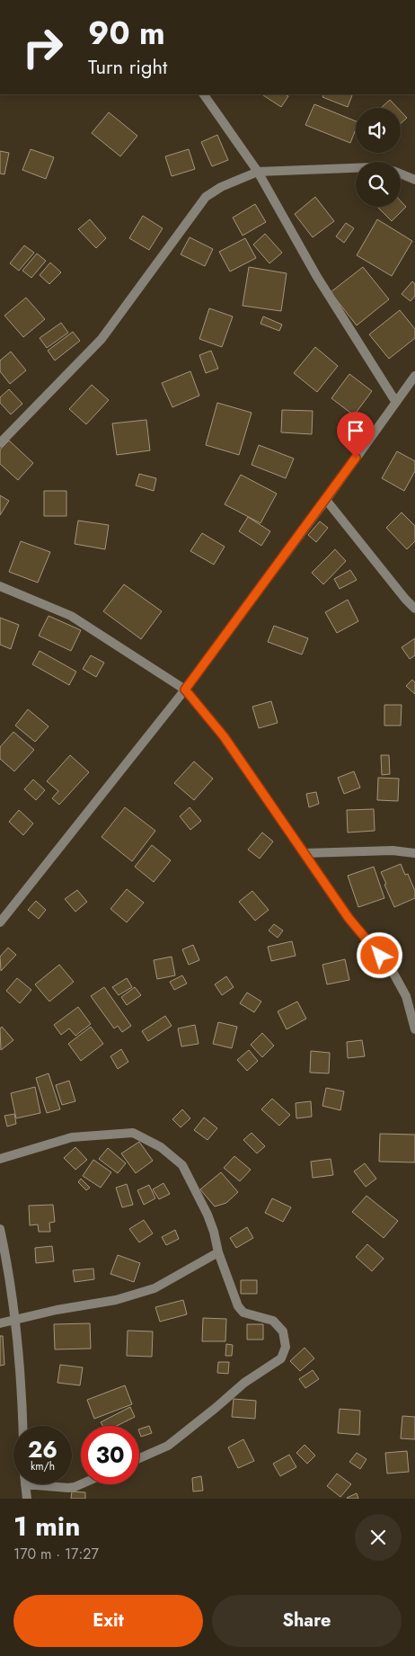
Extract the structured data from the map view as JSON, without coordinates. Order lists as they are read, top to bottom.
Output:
{
  "page": {
    "turn": ["90 m", "Turn right"],
    "speed": "26 km/h",
    "limit": "30",
    "heading": ["1 min", "170 m · 17:27"],
    "buttons": ["Exit", "Share"]
  }
}
